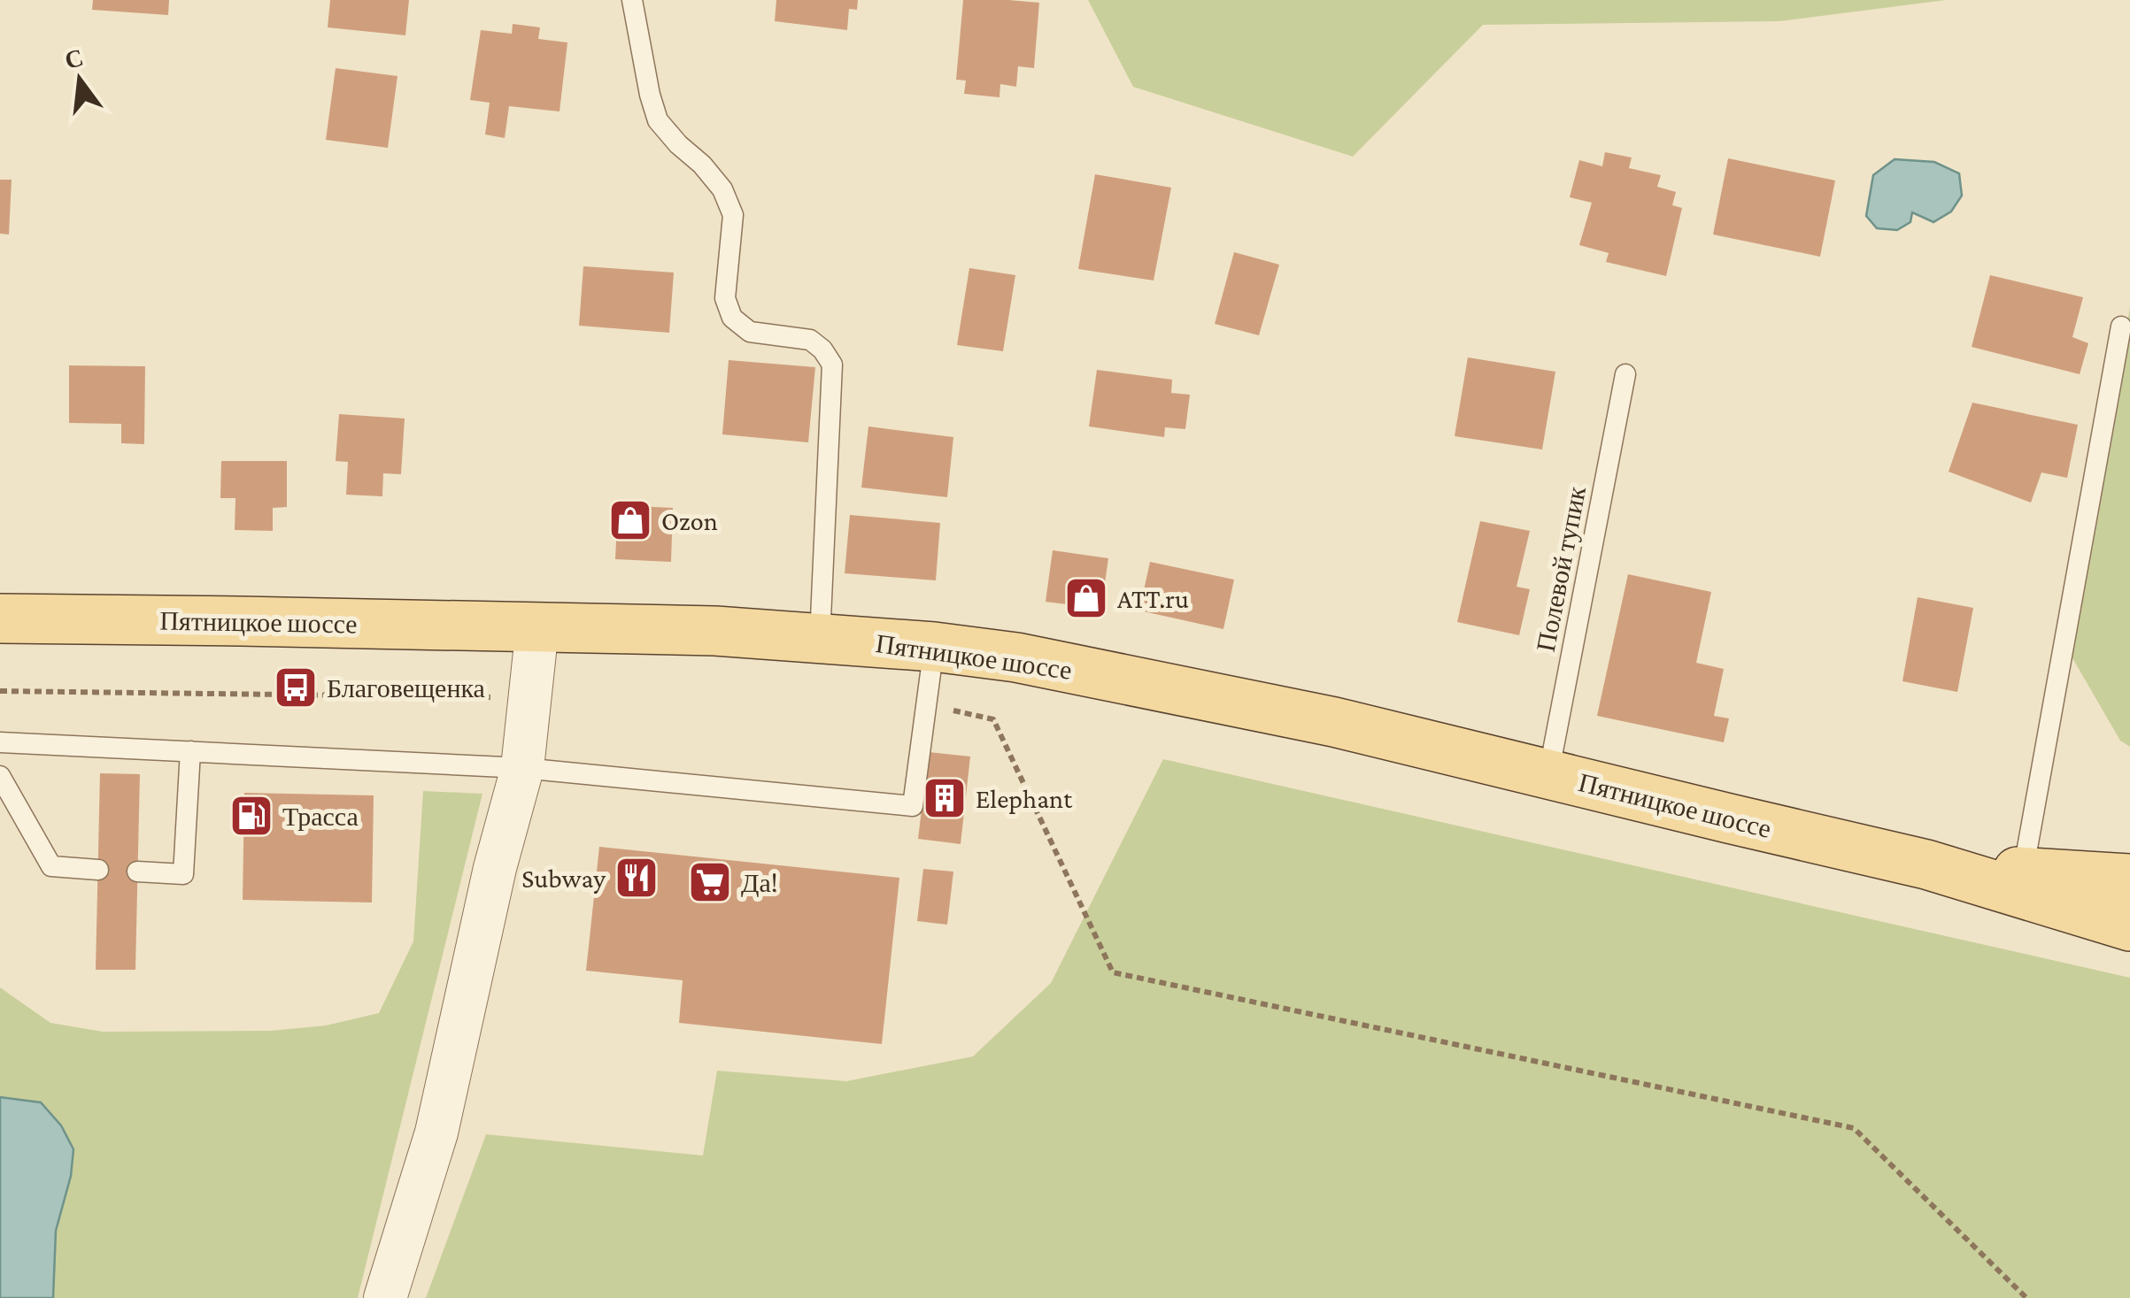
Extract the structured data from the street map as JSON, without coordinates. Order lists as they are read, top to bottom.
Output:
{
  "streets": {
    "main road": ["Пятницкое шоссе"],
    "lane": ["Полевой тупик"]
  },
  "crossings": [
    ["Полевой тупик", "Пятницкое шоссе"]
  ],
  "places": {
    "shop": ["Ozon", "ATT.ru"],
    "bus stop": ["Благовещенка"],
    "building": ["Elephant"],
    "fuel station": ["Трасса"],
    "restaurant": ["Subway"],
    "supermarket": ["Да!"]
  },
  "north": "top"
}
